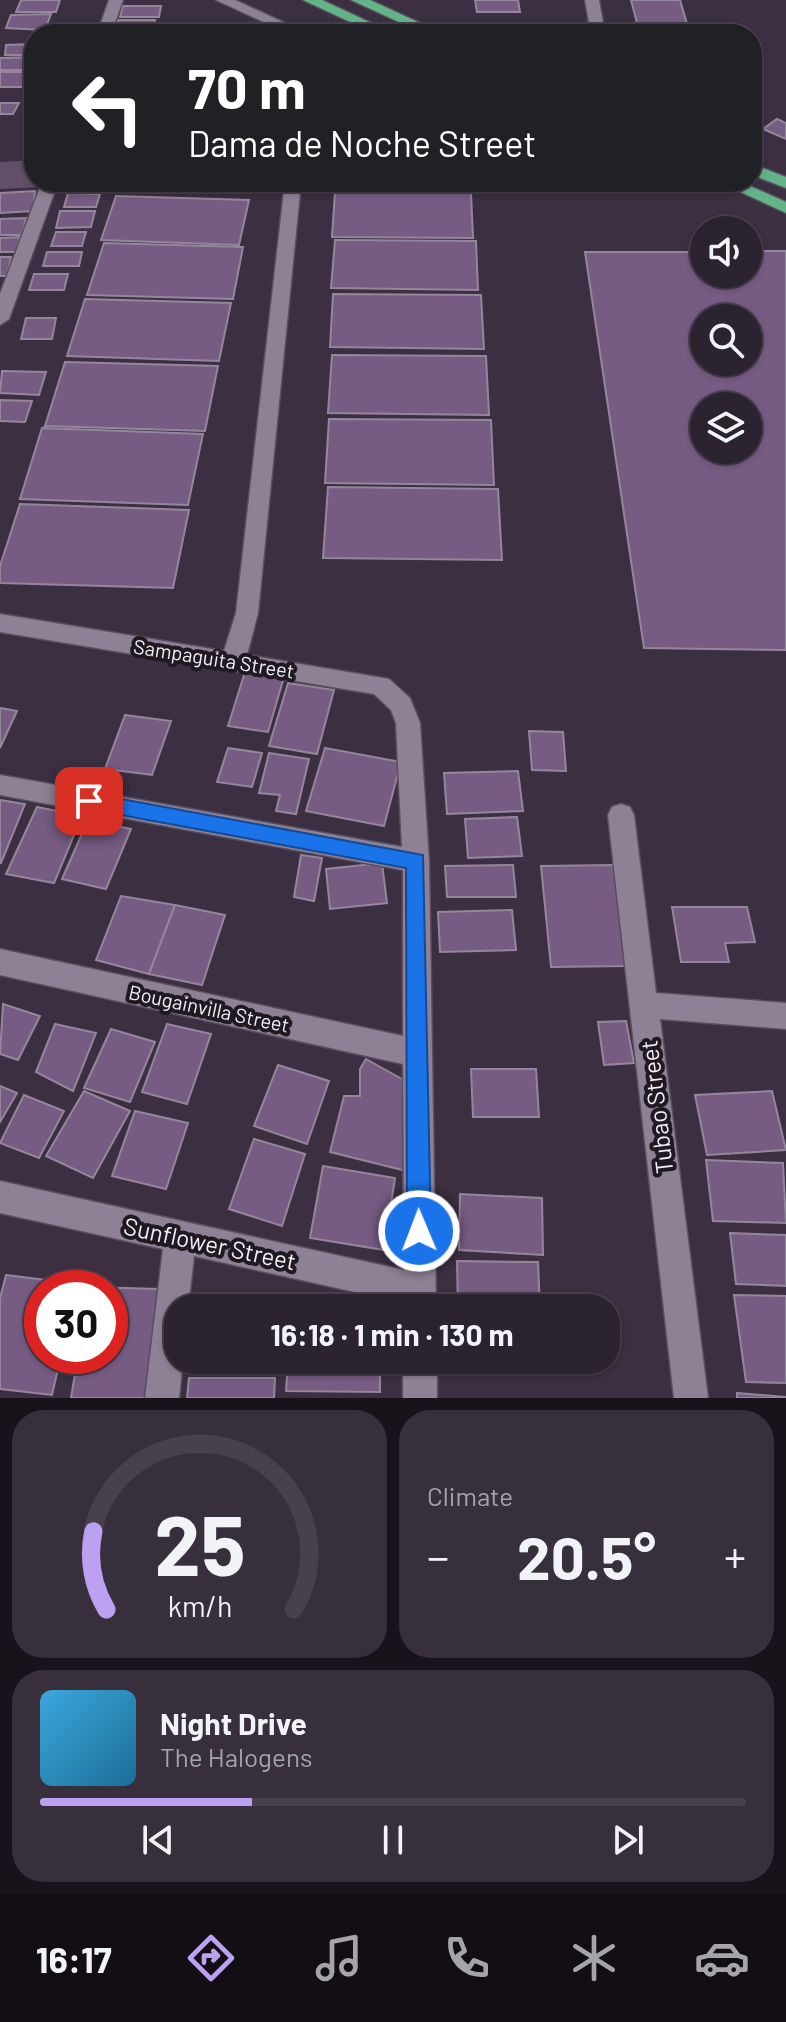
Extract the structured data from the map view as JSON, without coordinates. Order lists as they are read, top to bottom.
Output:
{
  "streets": {
    "street": [
      "Sampaguita Street",
      "Bougainvilla Street",
      "Tubao Street",
      "Sunflower Street"
    ]
  },
  "page": {
    "turn": ["70 m", "Dama de Noche Street"],
    "limit": "30",
    "trip": "16:18 · 1 min · 130 m",
    "tile": "Climate",
    "heat": ["−", "20.5°", "+"],
    "song": ["Night Drive", "The Halogens"],
    "tabs": "16:17",
    "gauge": ["25", "km/h"]
  }
}
